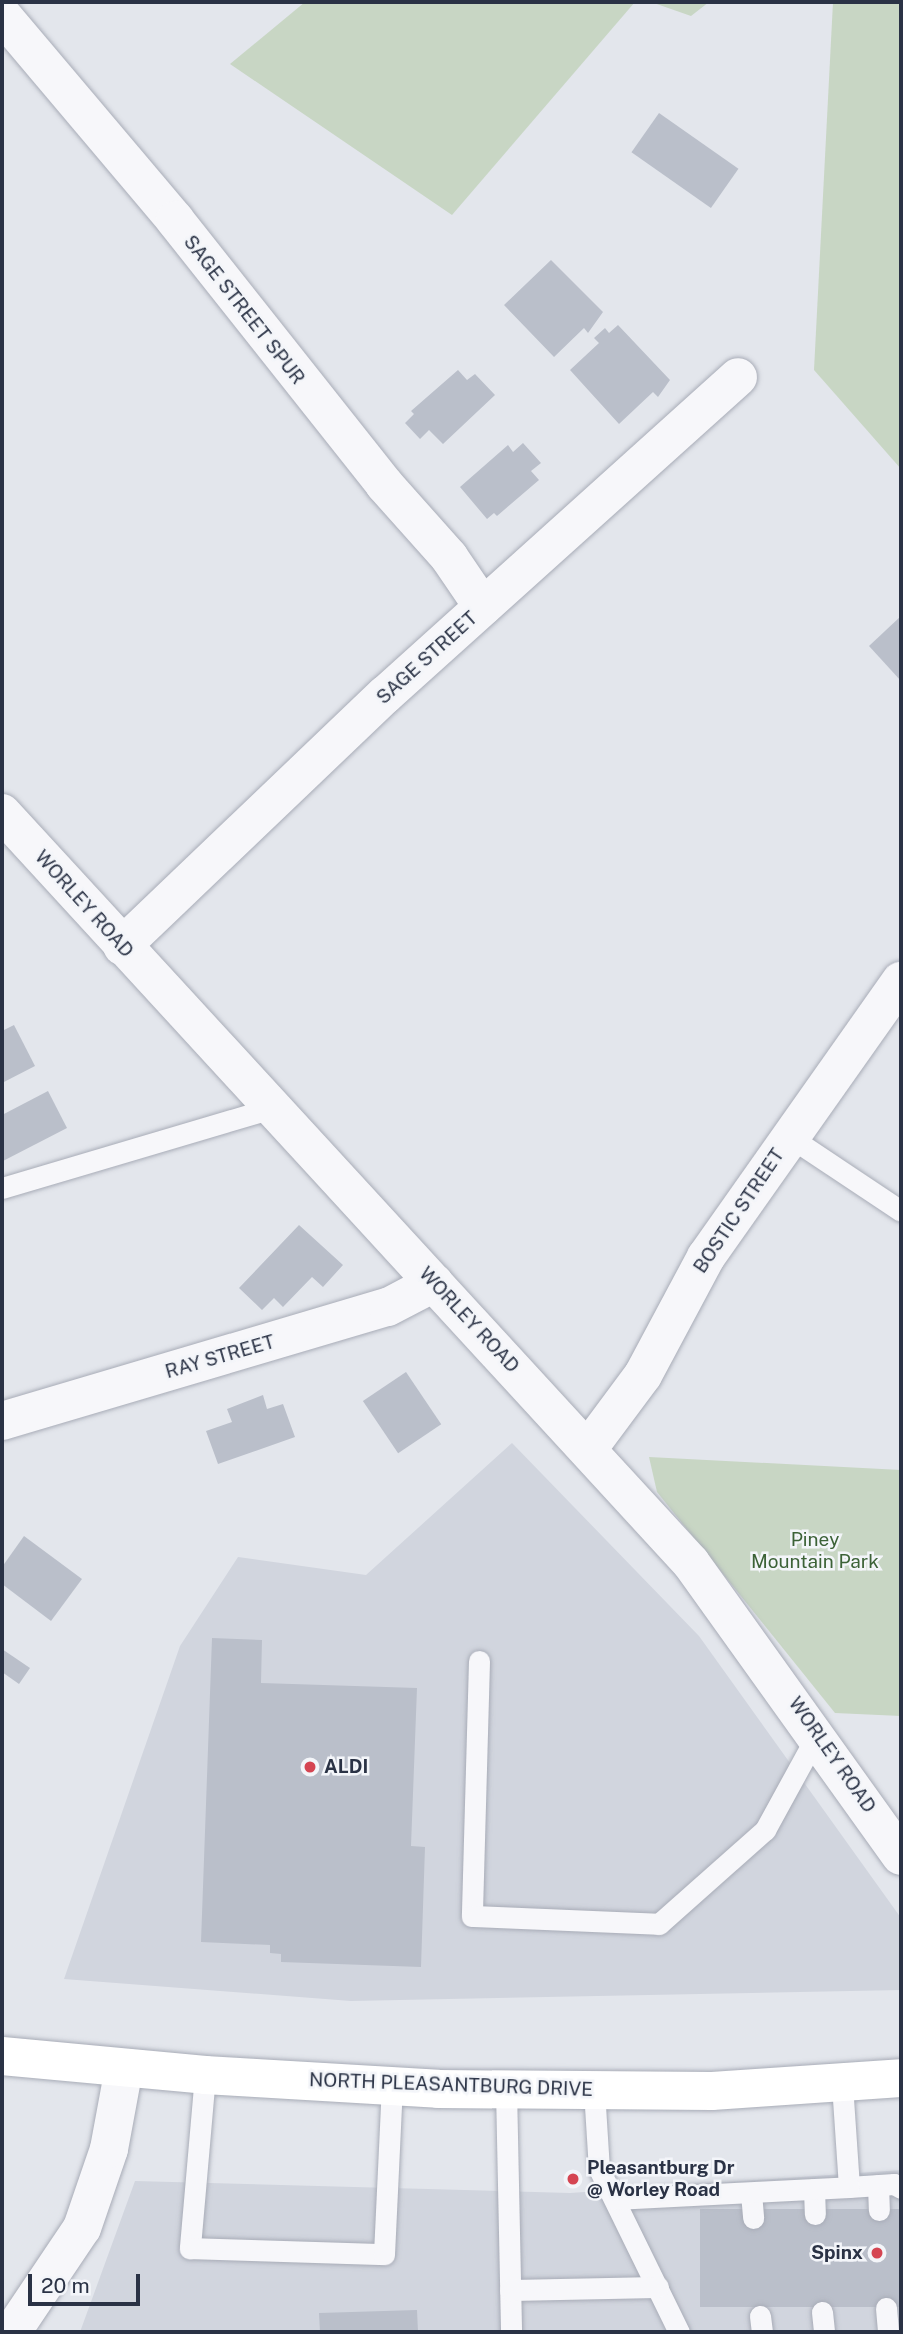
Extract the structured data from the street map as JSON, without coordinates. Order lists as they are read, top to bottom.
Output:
{
  "streets": {
    "main road": ["NORTH PLEASANTBURG DRIVE"],
    "street": [
      "SAGE STREET SPUR",
      "SAGE STREET",
      "WORLEY ROAD",
      "BOSTIC STREET",
      "RAY STREET"
    ]
  },
  "crossings": [
    ["SAGE STREET SPUR", "SAGE STREET"],
    ["SAGE STREET", "WORLEY ROAD"],
    ["WORLEY ROAD", "BOSTIC STREET"],
    ["WORLEY ROAD", "RAY STREET"]
  ],
  "parks": ["Piney Mountain Park"],
  "places": ["ALDI", "Pleasantburg Dr @ Worley Road", "Spinx"],
  "scale_bar": "20 m"
}
